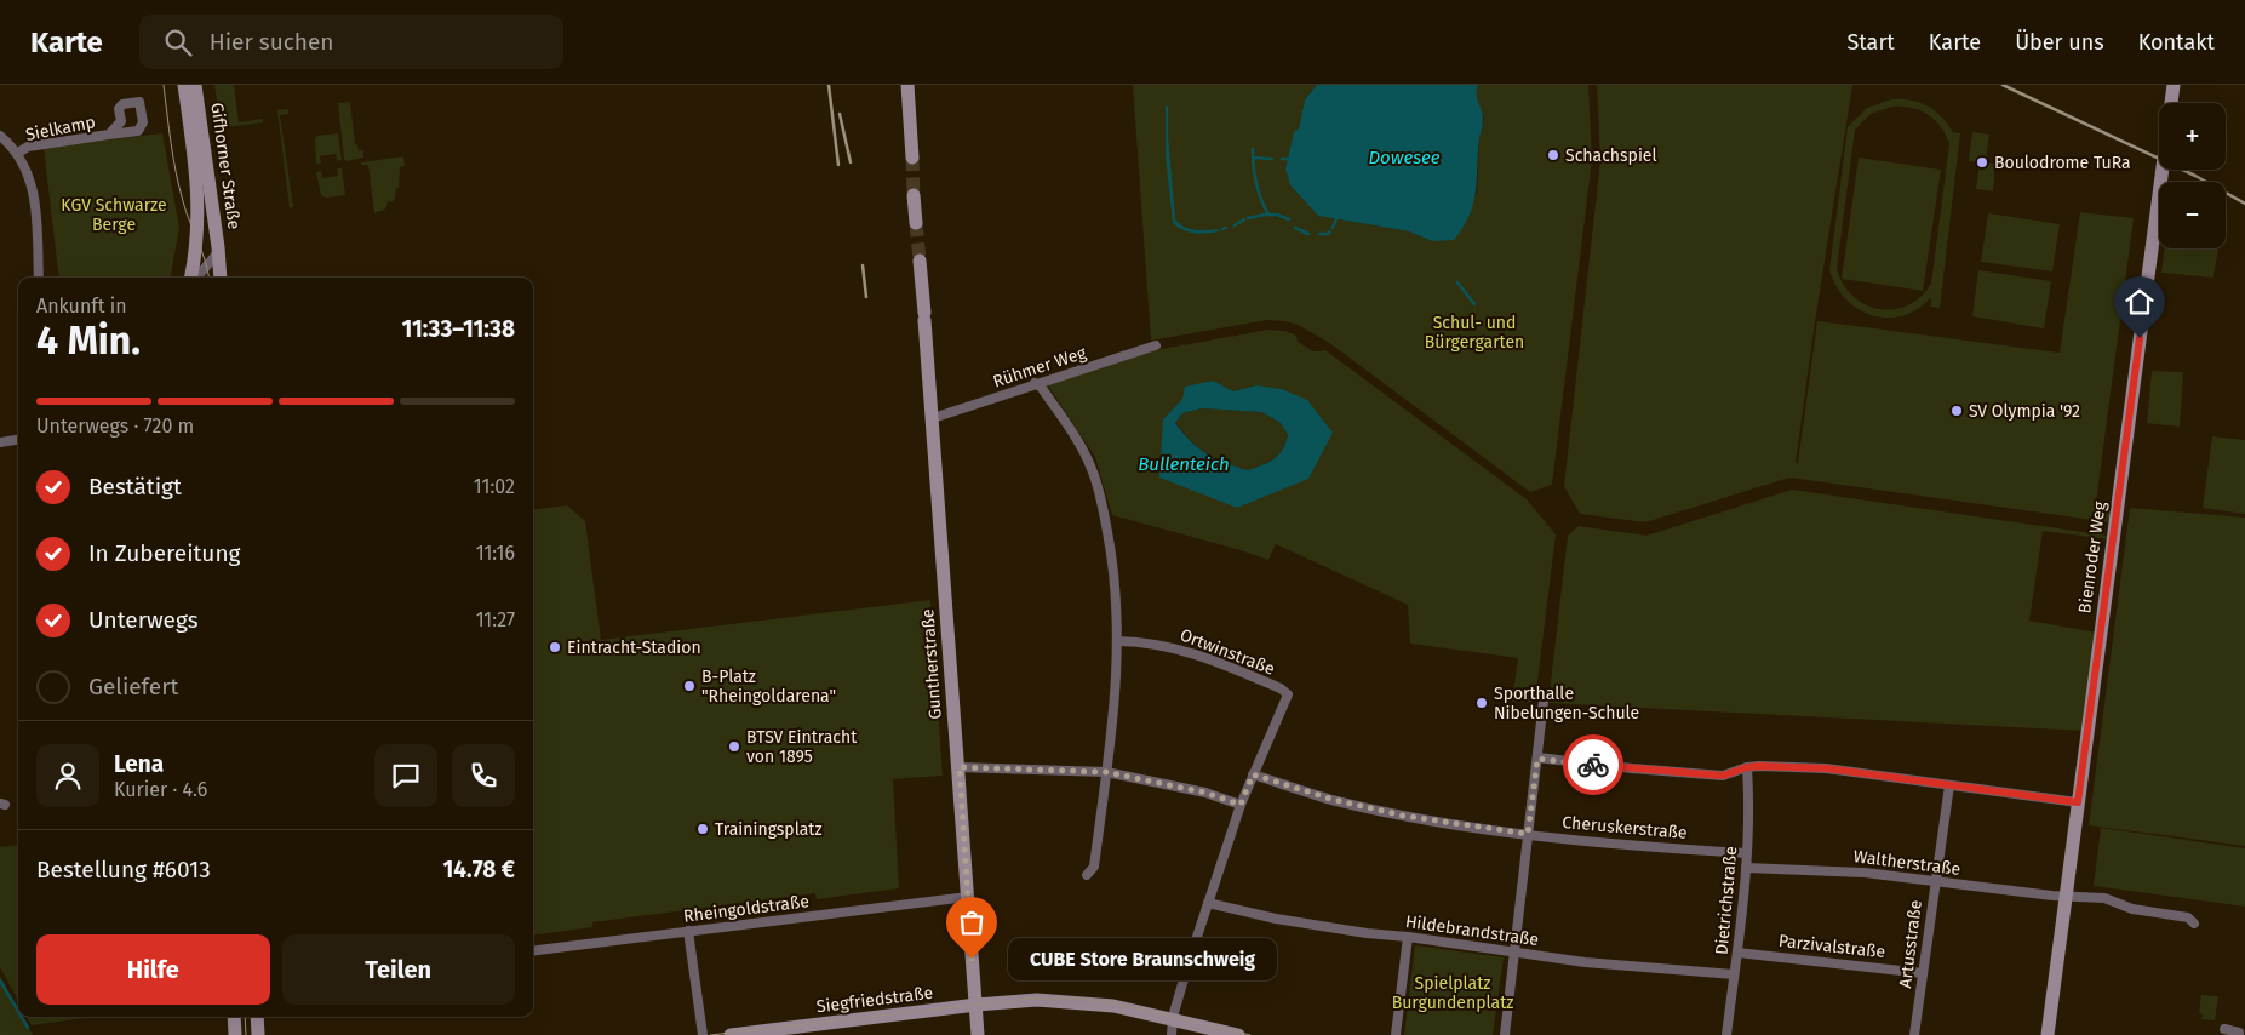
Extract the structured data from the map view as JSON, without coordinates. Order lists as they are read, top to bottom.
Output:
{
  "streets": {
    "main road": [
      "Gifhorner Straße",
      "Bienroder Weg",
      "Guntherstraße",
      "Siegfriedstraße"
    ],
    "street": [
      "Sielkamp",
      "Rühmer Weg",
      "Ortwinstraße",
      "Cheruskerstraße",
      "Waltherstraße",
      "Dietrichstraße",
      "Rheingoldstraße",
      "Hildebrandstraße",
      "Artusstraße",
      "Parzivalstraße"
    ]
  },
  "crossings": [
    ["Rühmer Weg", "Guntherstraße"],
    ["Bienroder Weg", "Waltherstraße"],
    ["Ortwinstraße", "Cheruskerstraße"],
    ["Guntherstraße", "Rheingoldstraße"],
    ["Guntherstraße", "Siegfriedstraße"],
    ["Cheruskerstraße", "Dietrichstraße"],
    ["Waltherstraße", "Dietrichstraße"],
    ["Waltherstraße", "Artusstraße"],
    ["Dietrichstraße", "Hildebrandstraße"],
    ["Dietrichstraße", "Parzivalstraße"],
    ["Artusstraße", "Parzivalstraße"]
  ],
  "water": ["Dowesee", "Bullenteich"],
  "parks": ["KGV Schwarze Berge", "Schul- und Bürgergarten", "Spielplatz Burgundenplatz"],
  "places": [
    "Schachspiel",
    "Boulodrome TuRa",
    "SV Olympia '92",
    "Eintracht-Stadion",
    "B-Platz \"Rheingoldarena\"",
    "Sporthalle Nibelungen-Schule",
    "BTSV Eintracht von 1895",
    "Trainingsplatz",
    "CUBE Store Braunschweig"
  ],
  "page": {
    "header": "Karte",
    "search": "Hier suchen",
    "nav": [
      "Start",
      "Karte",
      "Über uns",
      "Kontakt"
    ],
    "map_buttons": ["+", "−"],
    "heading": ["4 Min.", "Ankunft in", "11:33–11:38"],
    "panel": [
      "Lena",
      "Kurier · 4.6",
      "Bestellung #6013",
      "14.78 €"
    ],
    "bar": "Unterwegs · 720 m",
    "list": [
      ["Bestätigt", "11:02"],
      ["In Zubereitung", "11:16"],
      ["Unterwegs", "11:27"],
      "Geliefert"
    ],
    "buttons": ["Hilfe", "Teilen"],
    "bubble": "CUBE Store Braunschweig"
  }
}
